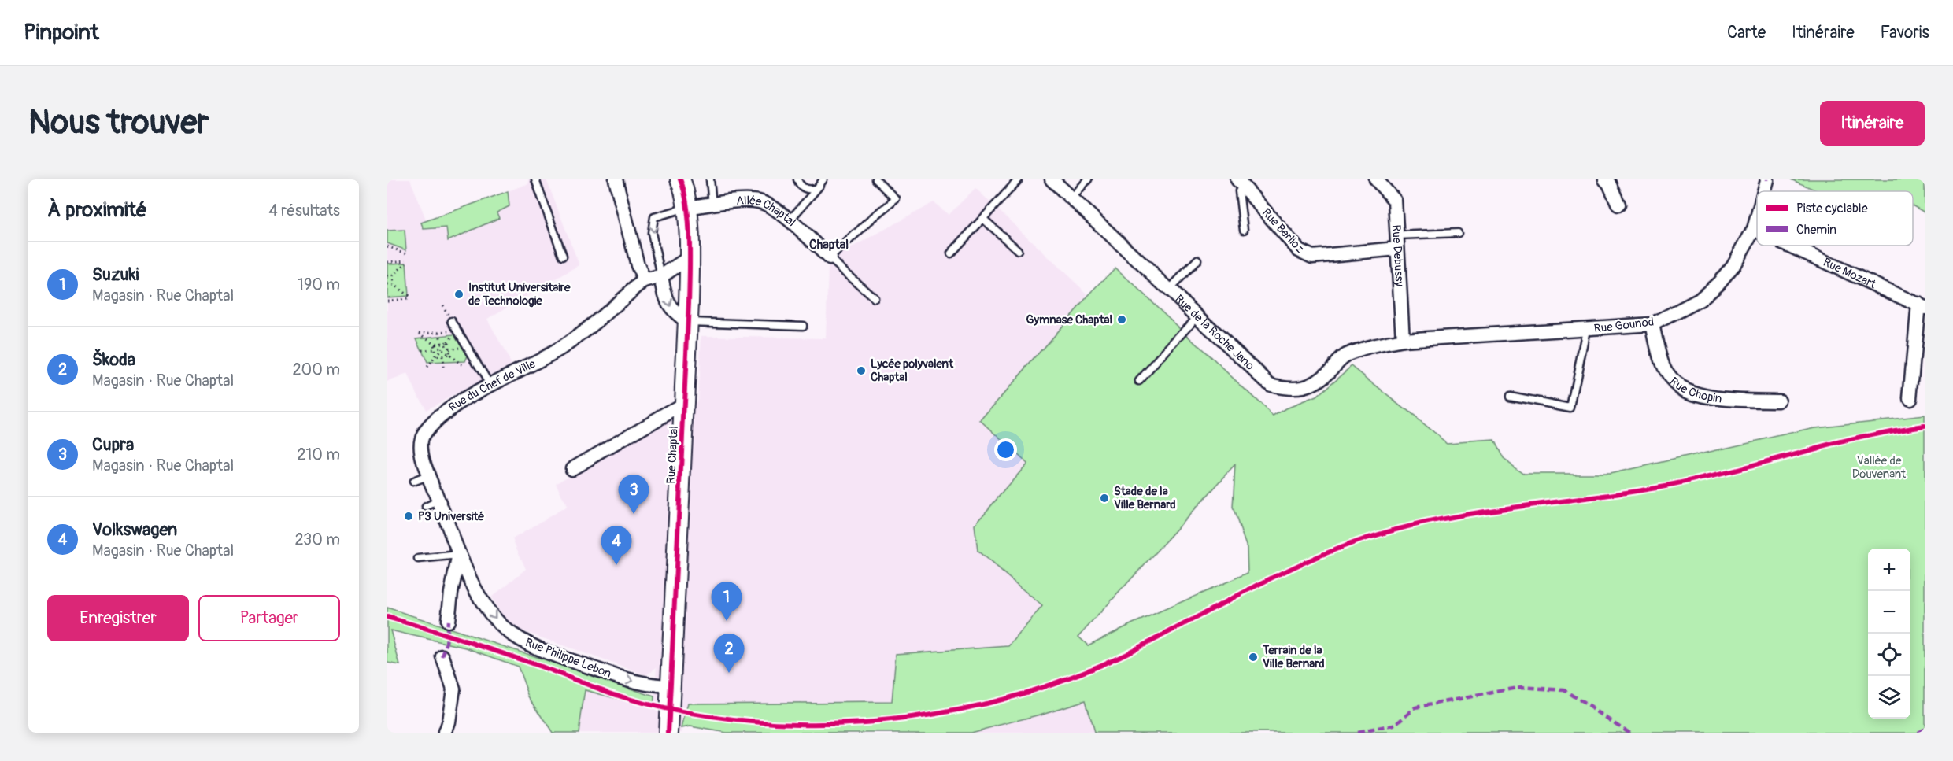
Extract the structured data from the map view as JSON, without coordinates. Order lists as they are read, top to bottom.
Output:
{
  "streets": {
    "main road": ["Rue Chaptal"],
    "street": [
      "Allée Chaptal",
      "Rue Berlioz",
      "Rue Debussy",
      "Rue Mozart",
      "Rue Gounod",
      "Rue de la Roche Jano",
      "Rue du Chef de Ville",
      "Rue Chopin",
      "Rue Philippe Lebon"
    ]
  },
  "crossings": [
    ["Allée Chaptal", "Rue Chaptal"],
    ["Rue Berlioz", "Rue Debussy"],
    ["Rue Debussy", "Rue Gounod"],
    ["Rue Debussy", "Rue de la Roche Jano"],
    ["Rue Mozart", "Rue Gounod"],
    ["Rue Gounod", "Rue de la Roche Jano"],
    ["Rue Gounod", "Rue Chopin"],
    ["Rue du Chef de Ville", "Rue Chaptal"],
    ["Rue du Chef de Ville", "Rue Philippe Lebon"],
    ["Rue Chaptal", "Rue Philippe Lebon"]
  ],
  "one_way": ["Rue Philippe Lebon"],
  "districts": ["Chaptal"],
  "parks": ["Vallée de Douvenant"],
  "places": [
    "Institut Universitaire de Technologie",
    "Gymnase Chaptal",
    "Lycée polyvalent Chaptal",
    "Stade de la Ville Bernard",
    "P3 Université",
    "Terrain de la Ville Bernard"
  ],
  "legend": ["Piste cyclable", "Chemin"],
  "page": {
    "header": "Pinpoint",
    "nav": ["Carte", "Itinéraire", "Favoris"],
    "buttons": [
      "Itinéraire",
      ["Enregistrer", "Partager"]
    ],
    "title": "Nous trouver",
    "heading": ["À proximité", "4 résultats"],
    "list": [
      {
        "mark": "1",
        "name": "Suzuki",
        "note": "Magasin · Rue Chaptal",
        "value": "190 m"
      },
      {
        "mark": "2",
        "name": "Škoda",
        "note": "Magasin · Rue Chaptal",
        "value": "200 m"
      },
      {
        "mark": "3",
        "name": "Cupra",
        "note": "Magasin · Rue Chaptal",
        "value": "210 m"
      },
      {
        "mark": "4",
        "name": "Volkswagen",
        "note": "Magasin · Rue Chaptal",
        "value": "230 m"
      }
    ],
    "pins": [
      "3",
      "4",
      "1",
      "2"
    ],
    "map_buttons": ["+", "−"]
  }
}
